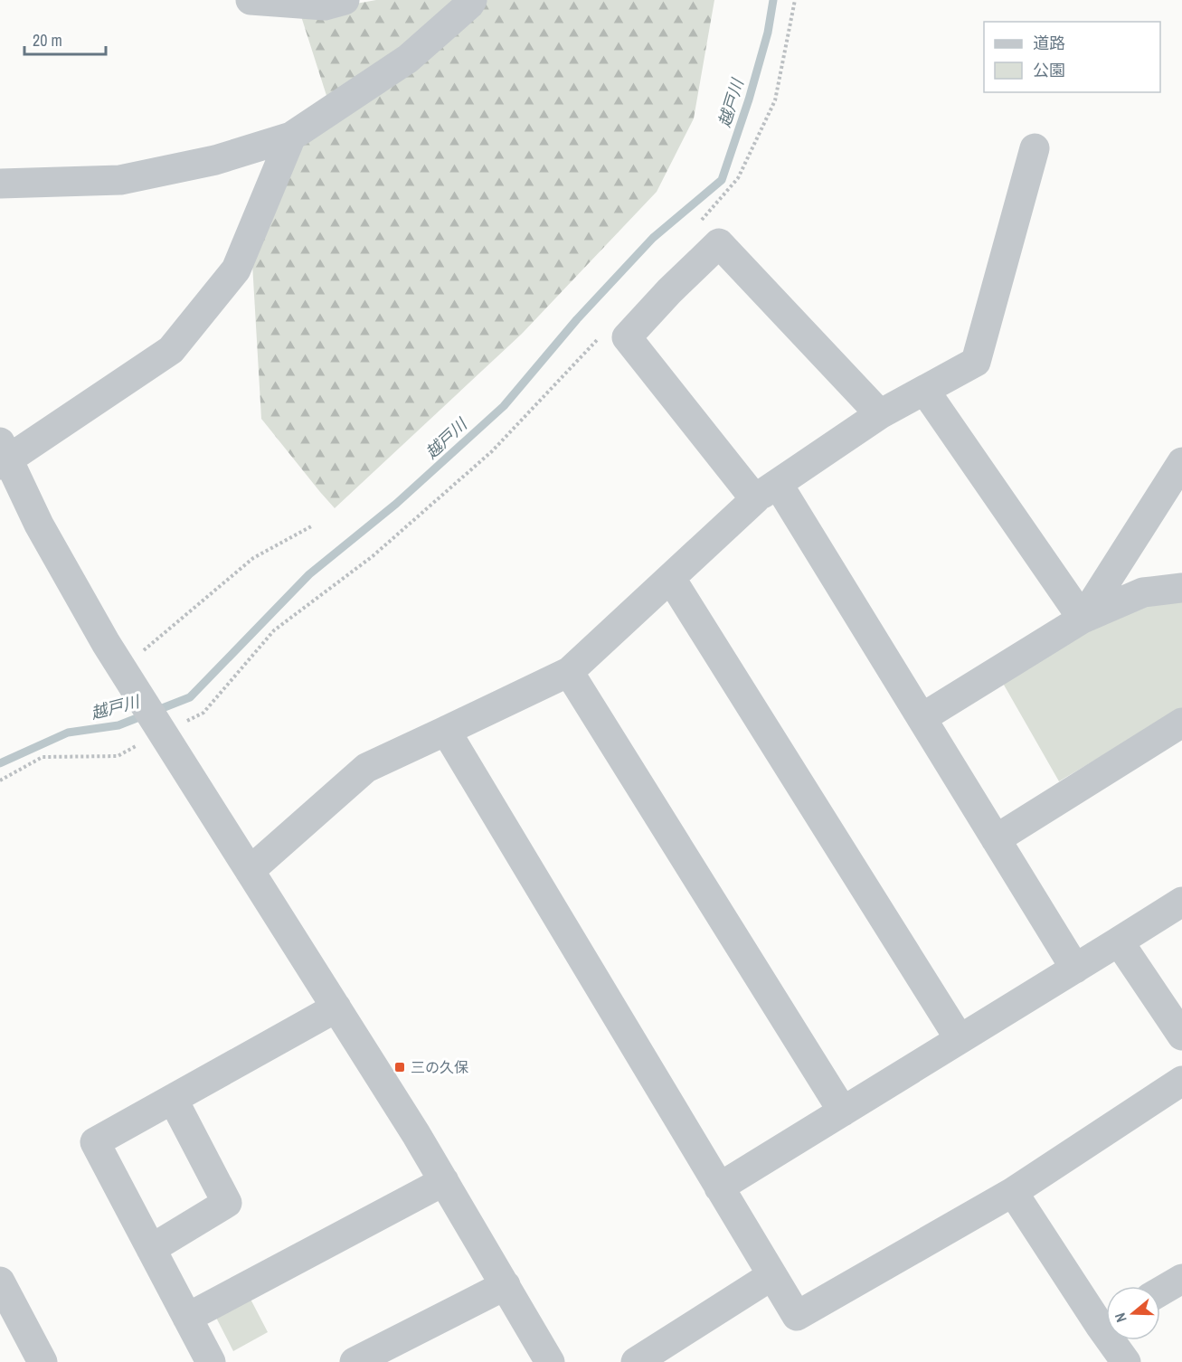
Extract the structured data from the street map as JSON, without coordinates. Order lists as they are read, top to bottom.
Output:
{
  "water": ["越戸川"],
  "places": {
    "transit": ["三の久保"]
  },
  "legend": ["道路", "公園"],
  "scale_bar": "20 m",
  "north": "left"
}
